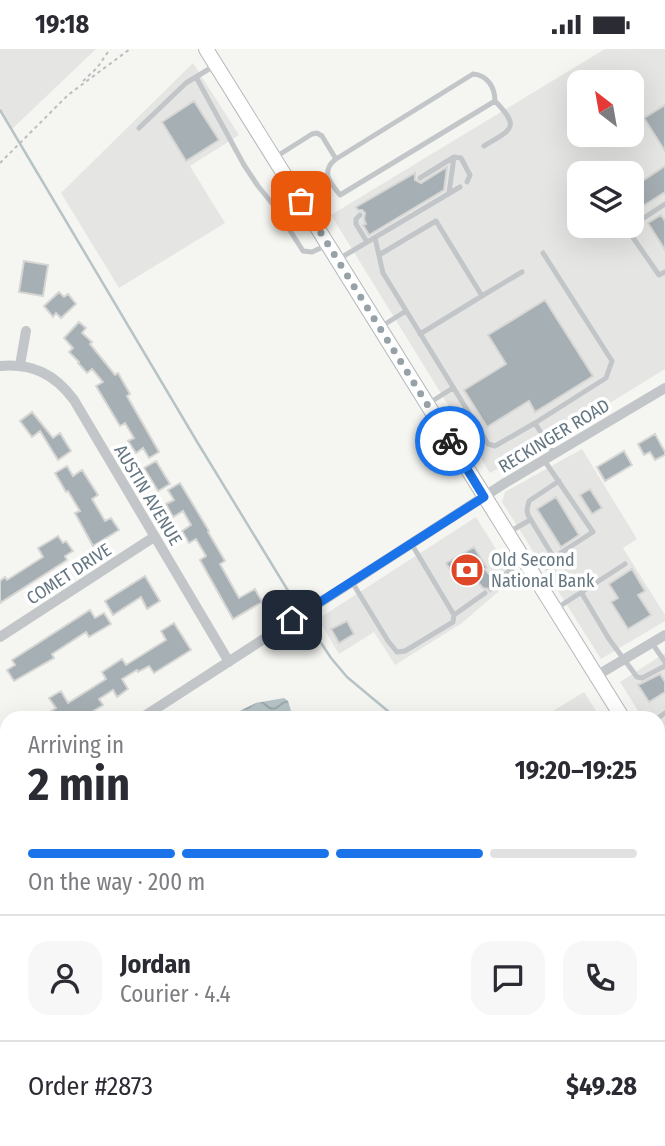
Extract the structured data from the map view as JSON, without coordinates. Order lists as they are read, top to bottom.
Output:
{
  "streets": {
    "street": ["RECKINGER ROAD", "AUSTIN AVENUE", "COMET DRIVE"]
  },
  "crossings": [
    ["RECKINGER ROAD", "AUSTIN AVENUE"],
    ["AUSTIN AVENUE", "COMET DRIVE"]
  ],
  "places": {
    "bank": ["Old Second National Bank"]
  },
  "north": "top left",
  "page": {
    "status": "19:18",
    "heading": ["2 min", "Arriving in", "19:20–19:25"],
    "panel": [
      "Jordan",
      "Courier · 4.4",
      "Order #2873",
      "$49.28"
    ],
    "bar": "On the way · 200 m"
  }
}
